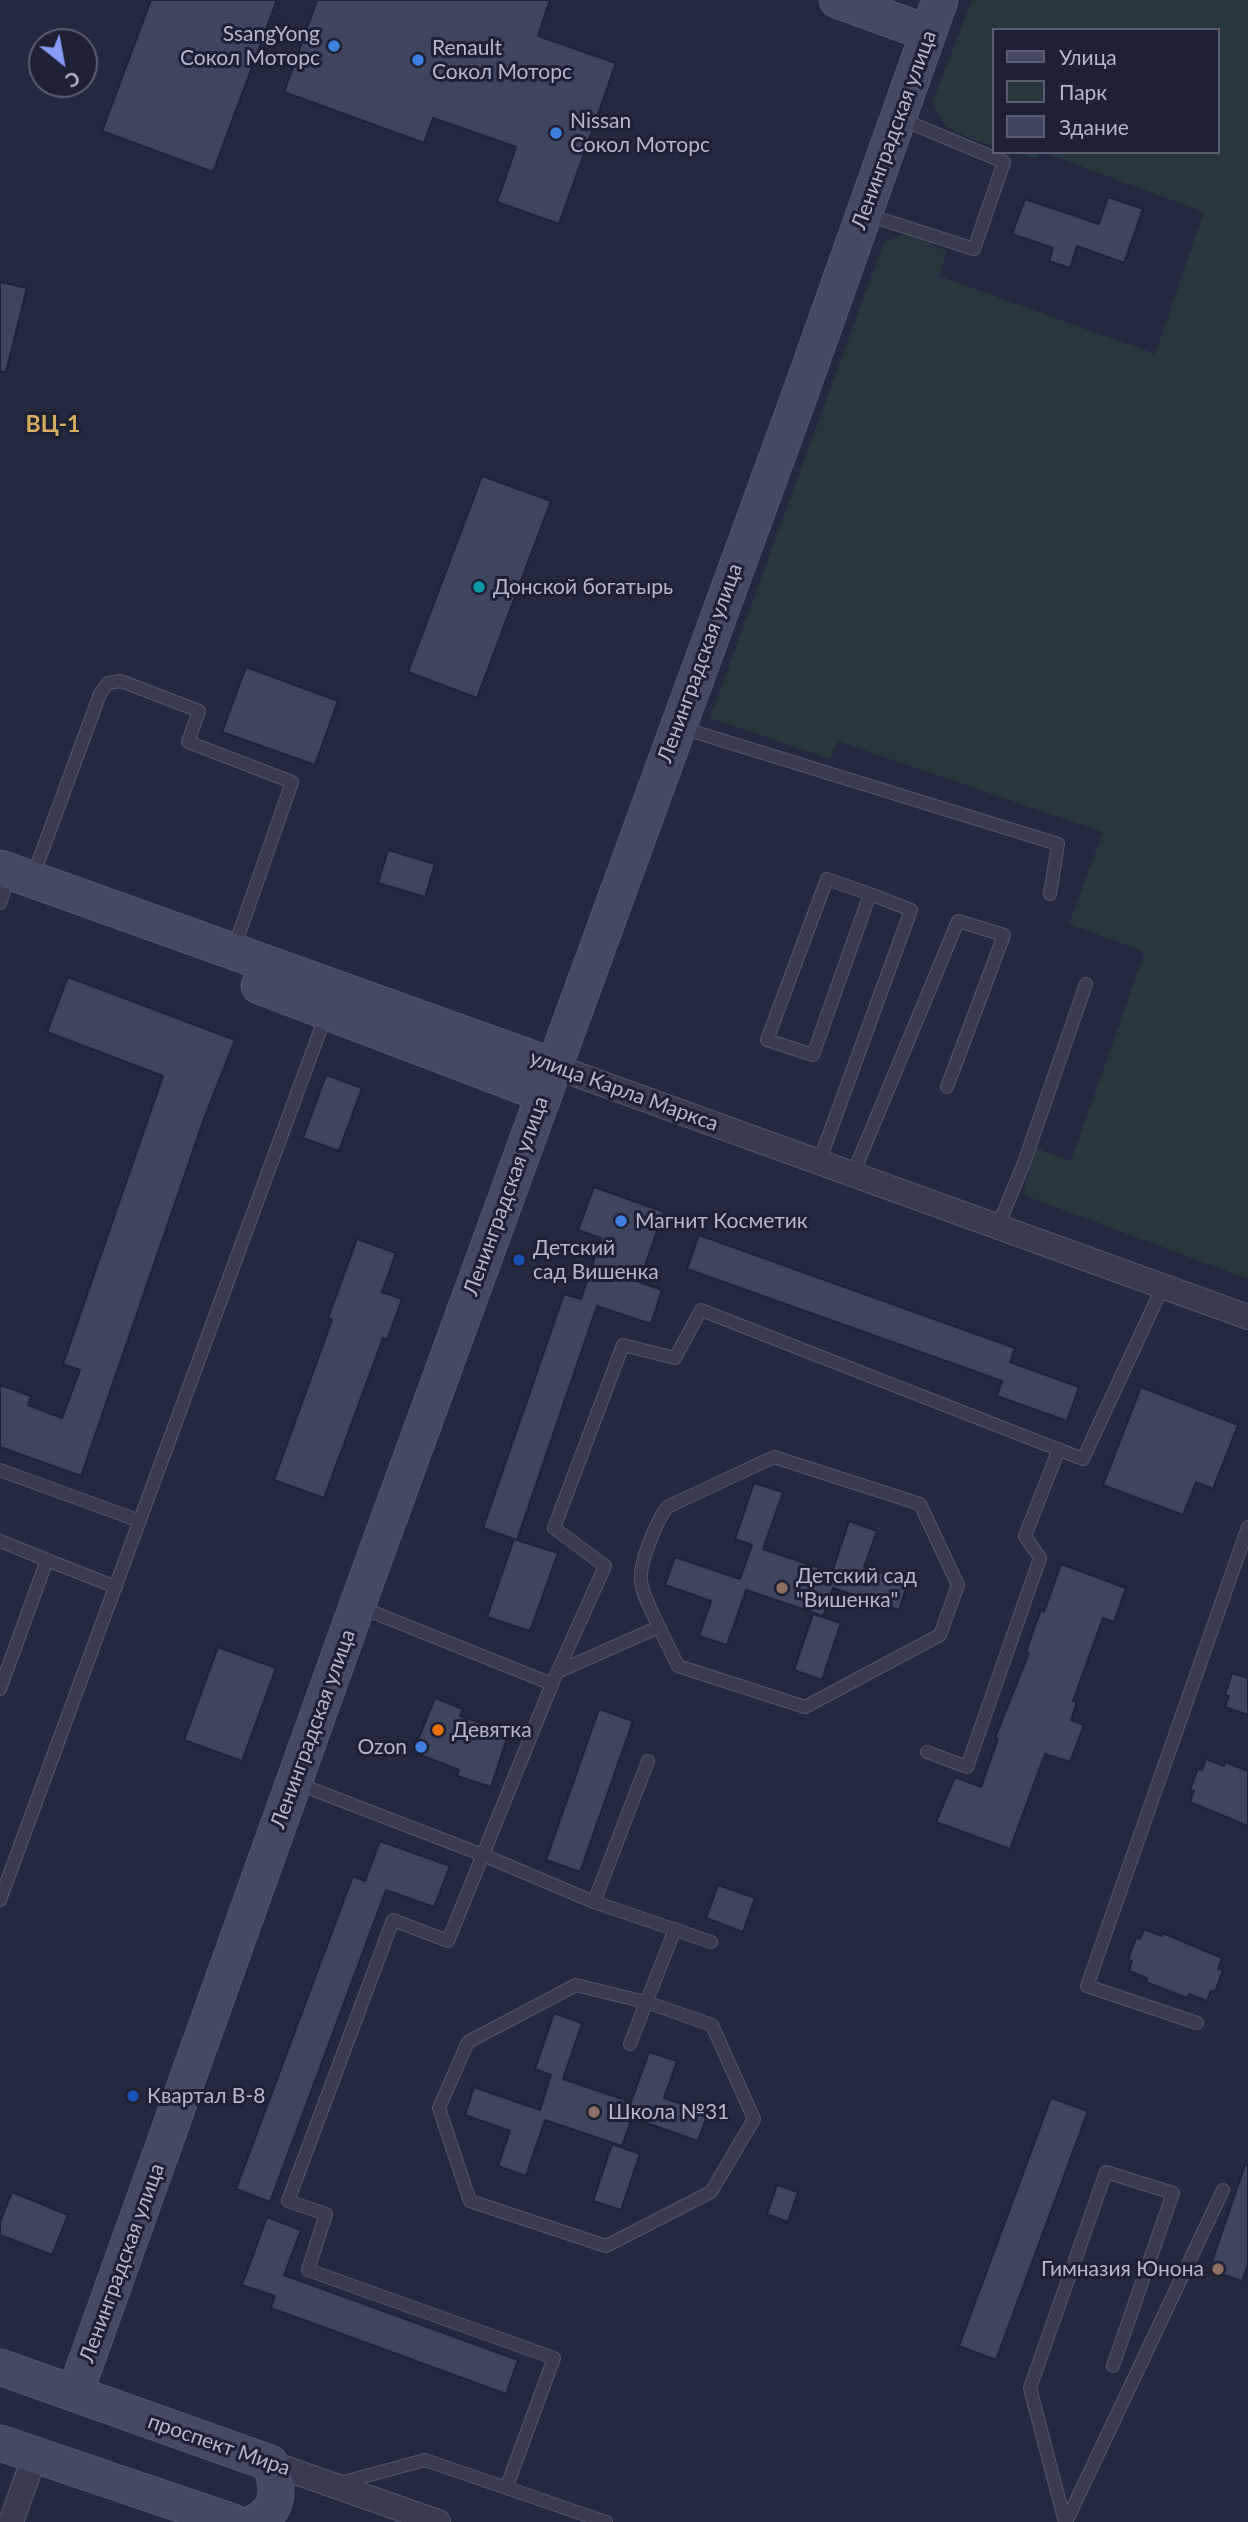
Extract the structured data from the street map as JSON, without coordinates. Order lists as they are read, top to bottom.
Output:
{
  "streets": {
    "street": ["Ленинградская улица", "улица Карла Маркса", "проспект Мира"]
  },
  "crossings": [
    ["Ленинградская улица", "улица Карла Маркса"],
    ["Ленинградская улица", "проспект Мира"]
  ],
  "districts": ["ВЦ-1"],
  "places": [
    "SsangYong Сокол Моторс",
    "Renault Сокол Моторс",
    "Nissan Сокол Моторс",
    "Донской богатырь",
    "Магнит Косметик",
    "Детский сад Вишенка",
    "Детский сад \"Вишенка\"",
    "Девятка",
    "Ozon",
    "Квартал В-8",
    "Школа №31",
    "Гимназия Юнона"
  ],
  "legend": ["Улица", "Парк", "Здание"],
  "north": "bottom right"
}
